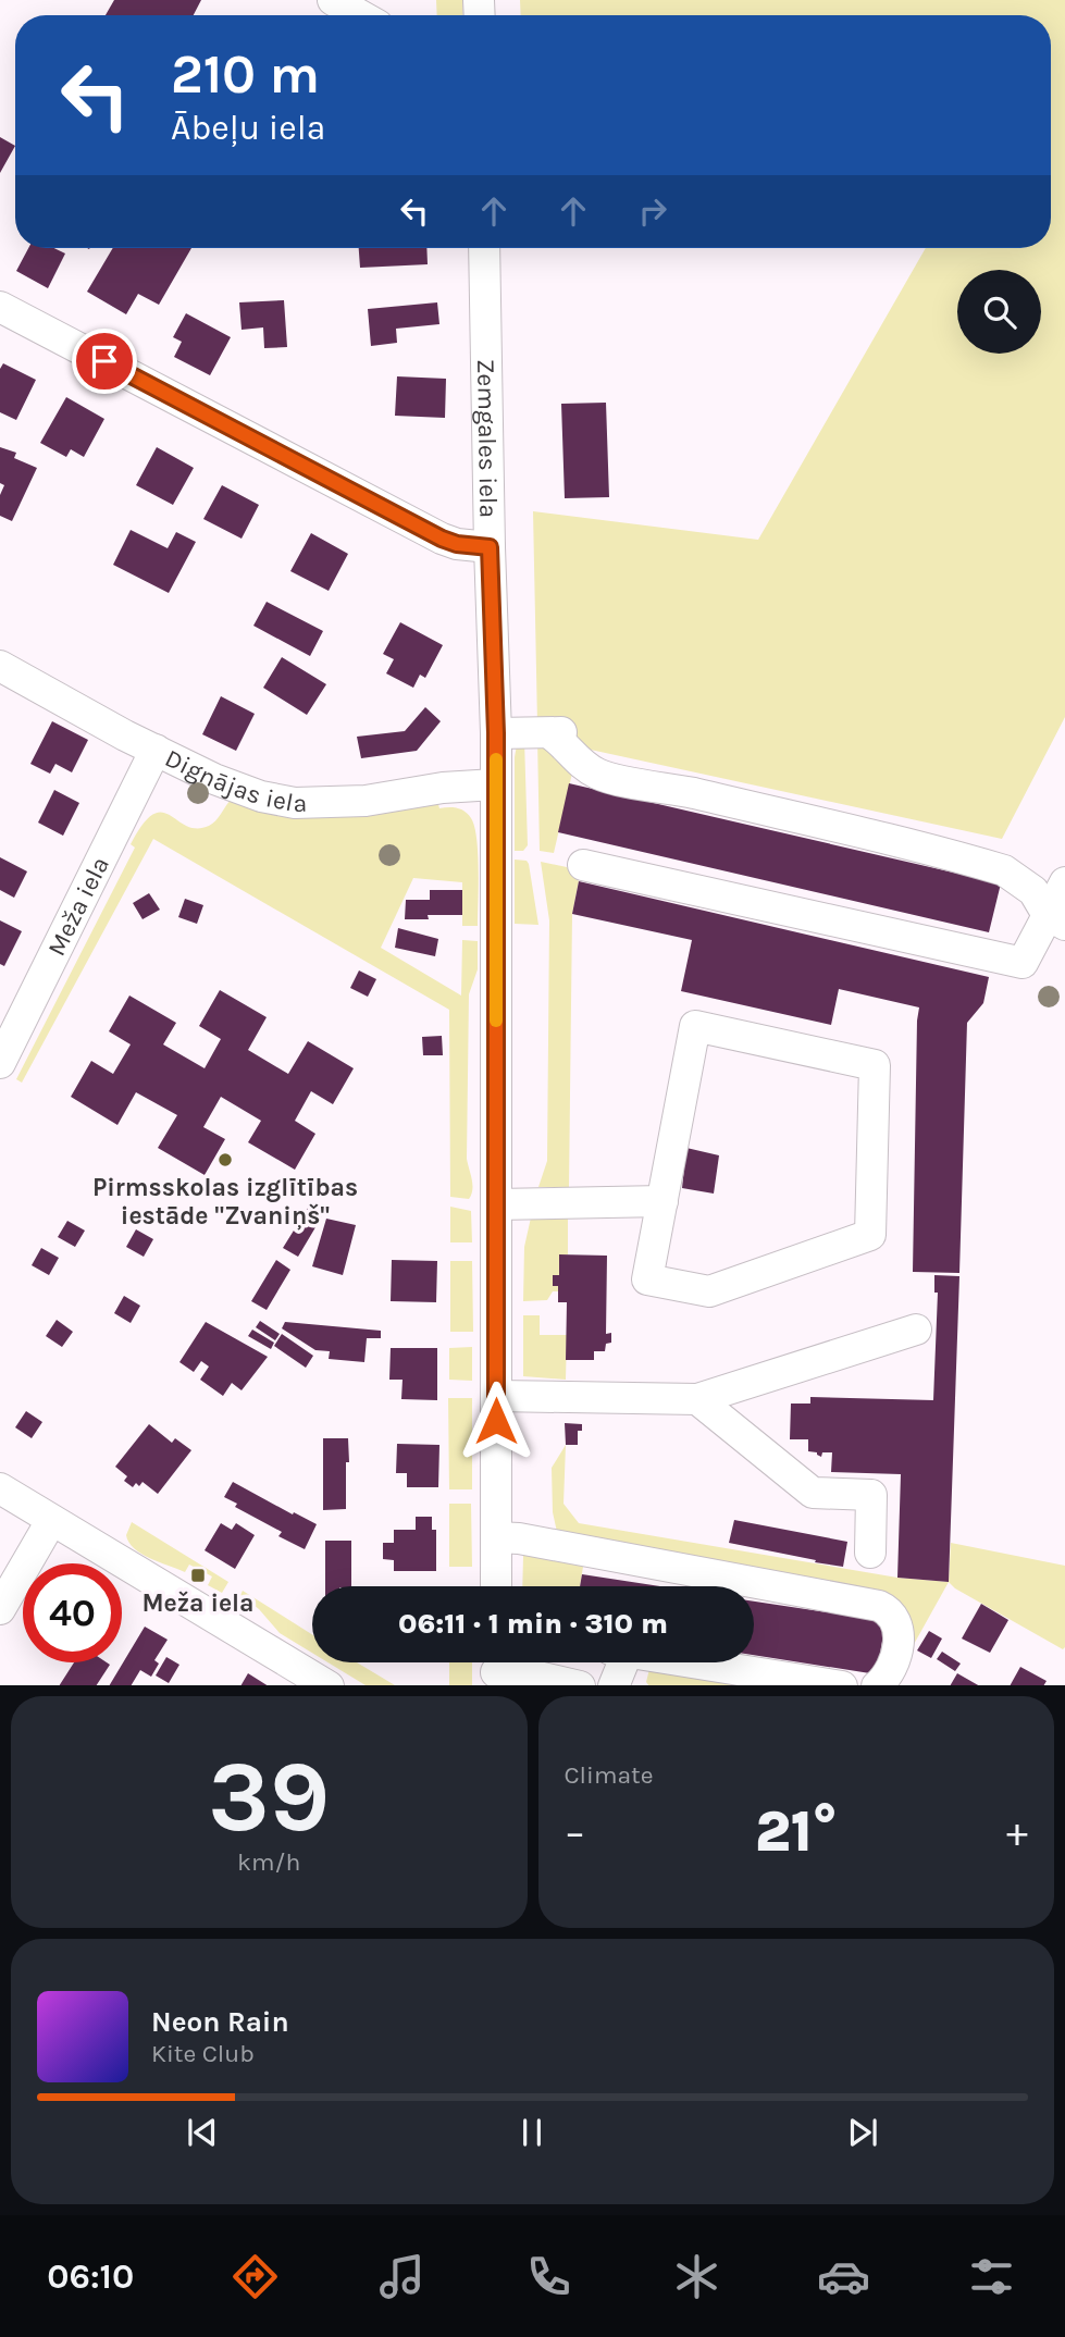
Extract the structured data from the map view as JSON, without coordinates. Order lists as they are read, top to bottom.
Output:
{
  "streets": {
    "street": ["Zemgales iela", "Dignājas iela", "Meža iela"]
  },
  "crossings": [
    ["Zemgales iela", "Dignājas iela"],
    ["Dignājas iela", "Meža iela"]
  ],
  "places": {
    "other": ["Pirmsskolas izglītības iestāde \"Zvaniņš\""],
    "transit": ["Meža iela"]
  },
  "page": {
    "turn": ["210 m", "Ābeļu iela"],
    "limit": "40",
    "trip": "06:11 · 1 min · 310 m",
    "tile": [
      ["39", "km/h"],
      "Climate"
    ],
    "heat": ["−", "21°", "+"],
    "song": ["Neon Rain", "Kite Club"],
    "tabs": "06:10"
  }
}
